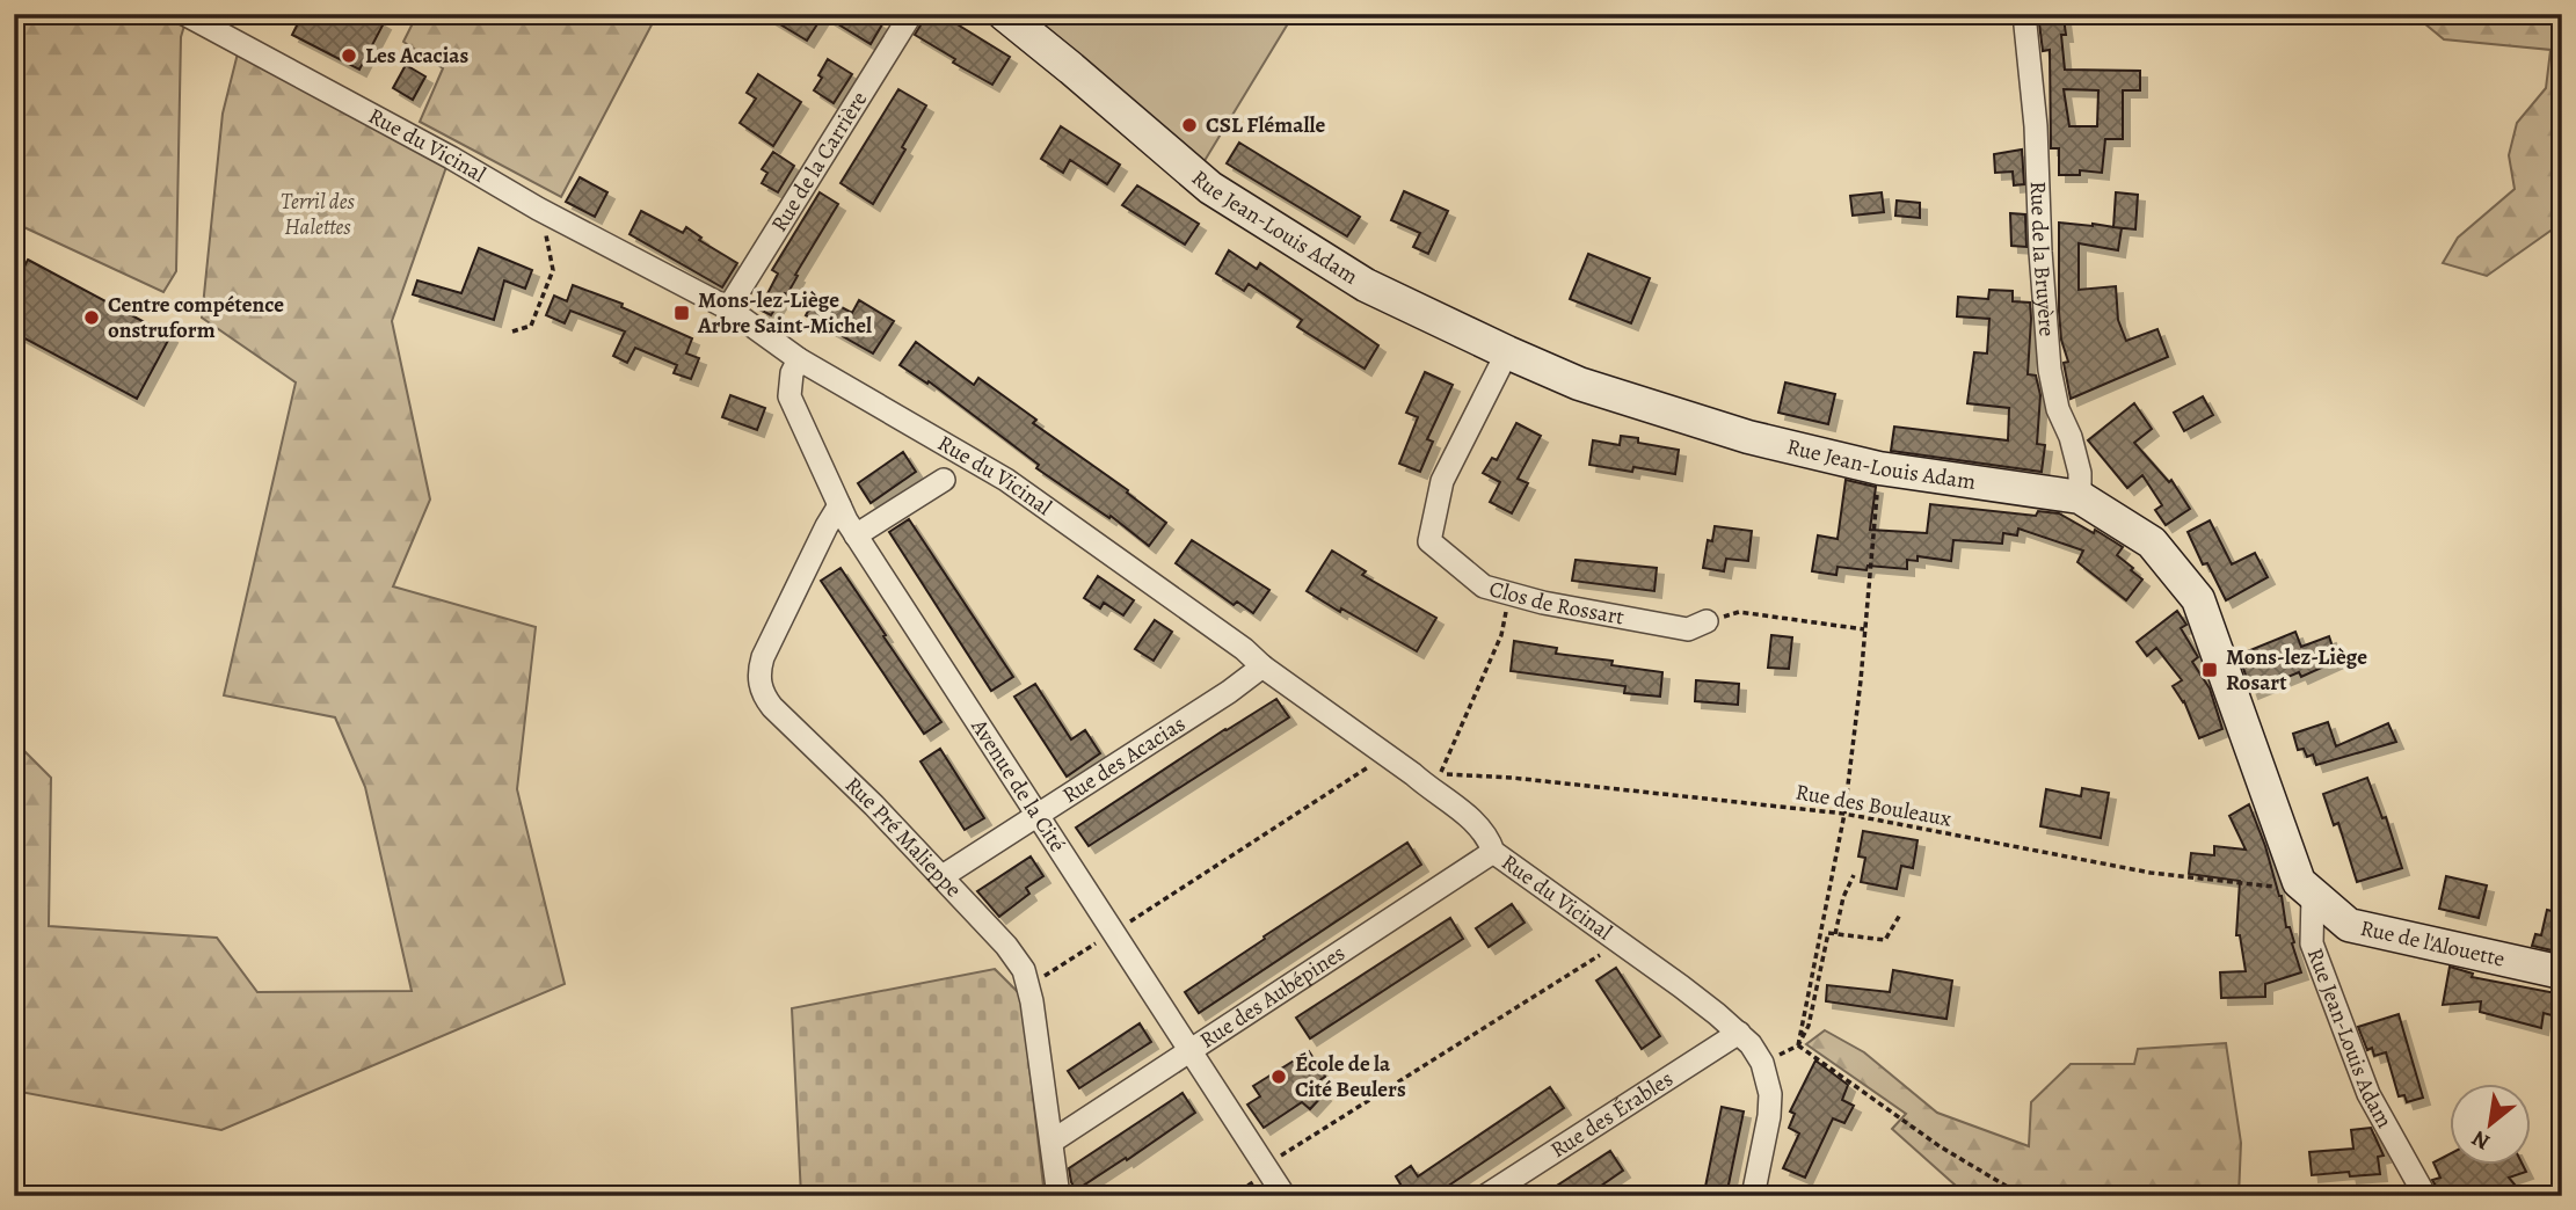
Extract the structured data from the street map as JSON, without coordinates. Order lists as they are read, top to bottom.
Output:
{
  "streets": {
    "street": [
      "Rue du Vicinal",
      "Rue de la Carrière",
      "Rue Jean-Louis Adam",
      "Rue de la Bruyère",
      "Clos de Rossart",
      "Rue des Acacias",
      "Avenue de la Cité",
      "Rue Pré Malieppe",
      "Rue de l'Alouette",
      "Rue des Aubépines",
      "Rue des Érables"
    ],
    "path": ["Rue des Bouleaux"]
  },
  "crossings": [
    ["Rue du Vicinal", "Rue de la Carrière"],
    ["Rue du Vicinal", "Rue des Acacias"],
    ["Rue du Vicinal", "Avenue de la Cité"],
    ["Rue du Vicinal", "Rue des Aubépines"],
    ["Rue du Vicinal", "Rue des Érables"],
    ["Rue Jean-Louis Adam", "Rue de la Bruyère"],
    ["Rue Jean-Louis Adam", "Clos de Rossart"],
    ["Rue Jean-Louis Adam", "Rue des Bouleaux"],
    ["Rue Jean-Louis Adam", "Rue de l'Alouette"],
    ["Clos de Rossart", "Rue des Bouleaux"],
    ["Rue des Acacias", "Avenue de la Cité"],
    ["Rue des Acacias", "Rue Pré Malieppe"],
    ["Avenue de la Cité", "Rue Pré Malieppe"],
    ["Avenue de la Cité", "Rue des Aubépines"],
    ["Rue des Bouleaux", "Rue de l'Alouette"],
    ["Rue Pré Malieppe", "Rue des Aubépines"]
  ],
  "parks": ["Terril des Halettes"],
  "places": {
    "other": [
      "Les Acacias",
      "CSL Flémalle",
      "Centre compétence onstruform",
      "École de la Cité Beulers"
    ],
    "transit": ["Mons-lez-Liège Arbre Saint-Michel", "Mons-lez-Liège Rosart"]
  },
  "north": "bottom left"
}
